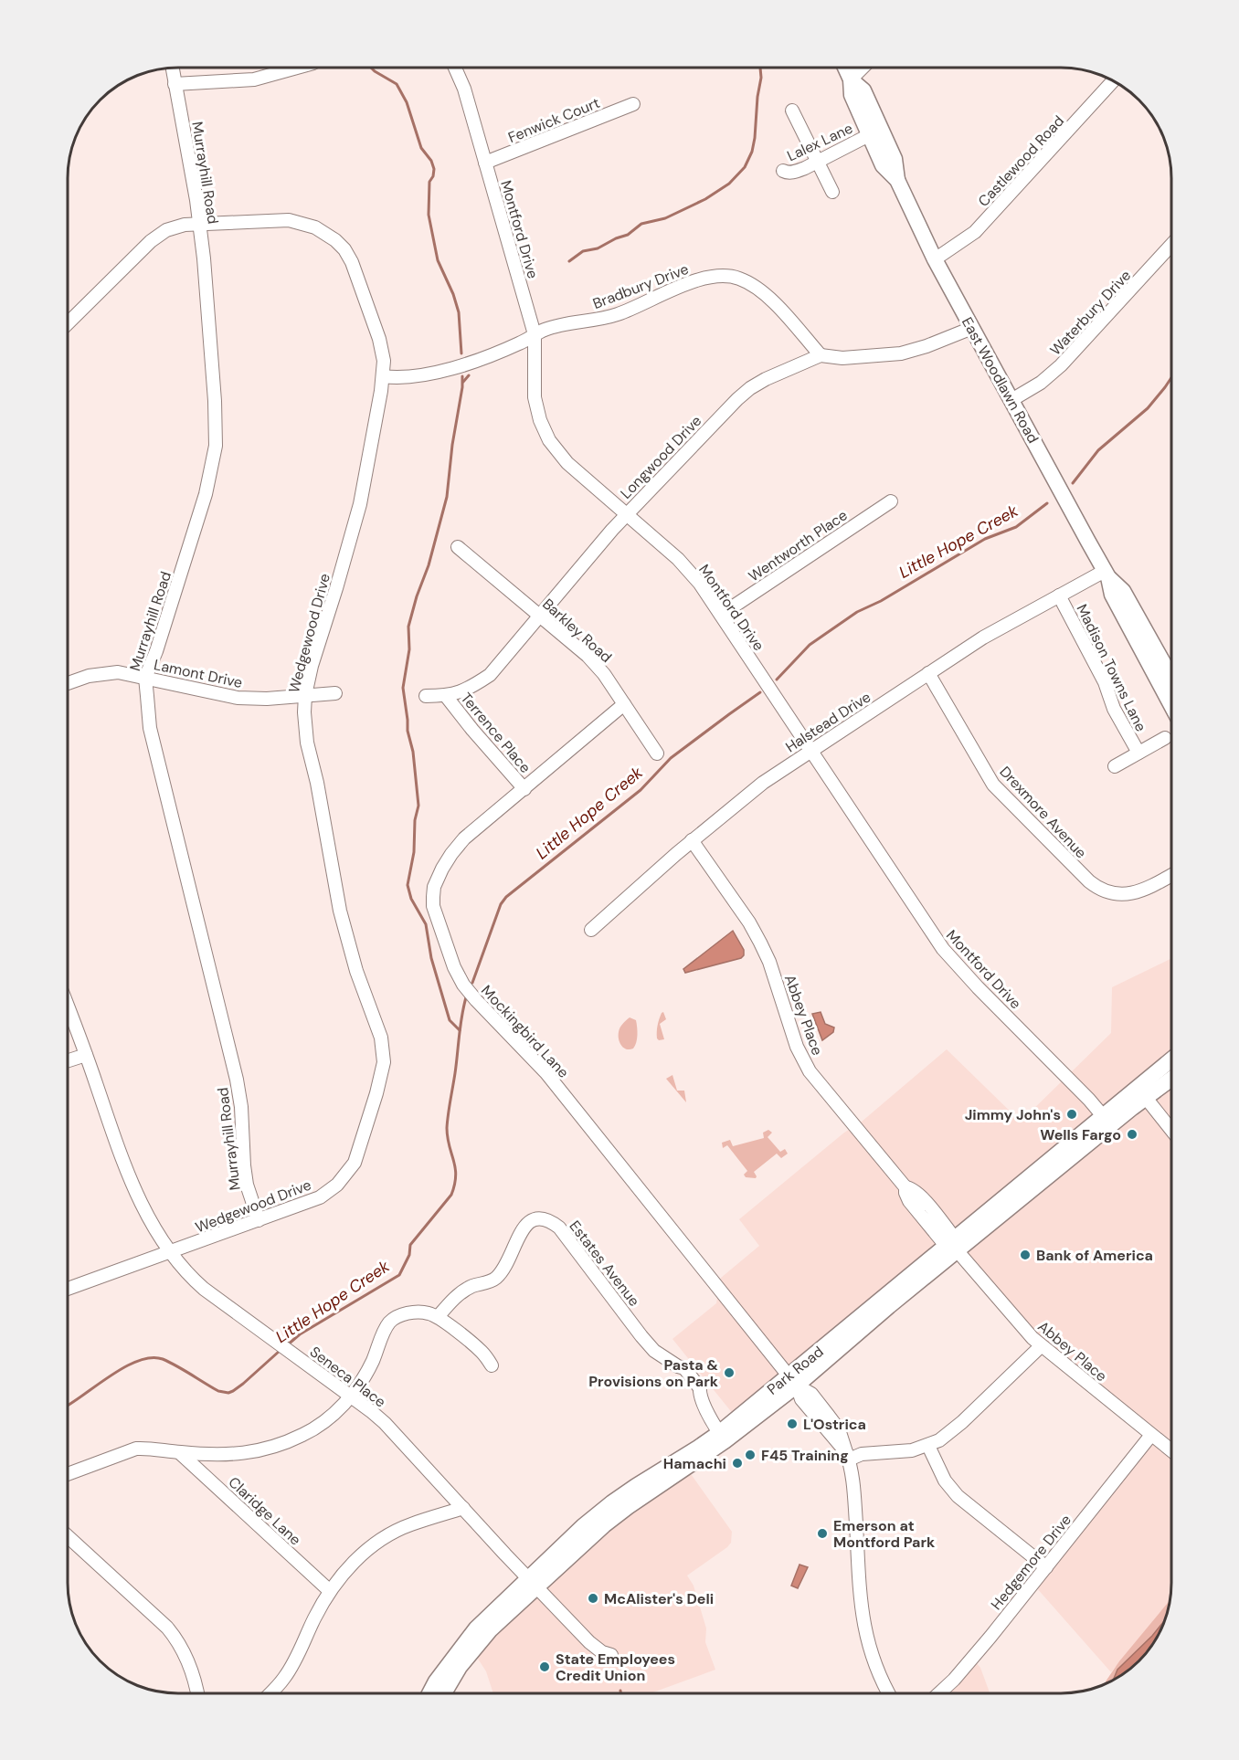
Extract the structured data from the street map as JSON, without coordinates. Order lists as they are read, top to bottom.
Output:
{
  "streets": {
    "main road": ["East Woodlawn Road", "Park Road"],
    "street": [
      "Fenwick Court",
      "Lalex Lane",
      "Castlewood Road",
      "Murrayhill Road",
      "Montford Drive",
      "Bradbury Drive",
      "Waterbury Drive",
      "Longwood Drive",
      "Wentworth Place",
      "Barkley Road",
      "Wedgewood Drive",
      "Madison Towns Lane",
      "Lamont Drive",
      "Halstead Drive",
      "Terrence Place",
      "Drexmore Avenue",
      "Abbey Place",
      "Mockingbird Lane",
      "Estates Avenue",
      "Seneca Place",
      "Claridge Lane",
      "Hedgemore Drive"
    ]
  },
  "crossings": [
    ["Fenwick Court", "Montford Drive"],
    ["Lalex Lane", "East Woodlawn Road"],
    ["Castlewood Road", "East Woodlawn Road"],
    ["Murrayhill Road", "Wedgewood Drive"],
    ["Murrayhill Road", "Lamont Drive"],
    ["Montford Drive", "Bradbury Drive"],
    ["Montford Drive", "Longwood Drive"],
    ["Montford Drive", "Wentworth Place"],
    ["Montford Drive", "Halstead Drive"],
    ["Montford Drive", "Park Road"],
    ["Bradbury Drive", "Longwood Drive"],
    ["Bradbury Drive", "Wedgewood Drive"],
    ["Waterbury Drive", "East Woodlawn Road"],
    ["East Woodlawn Road", "Longwood Drive"],
    ["East Woodlawn Road", "Halstead Drive"],
    ["Longwood Drive", "Barkley Road"],
    ["Longwood Drive", "Terrence Place"],
    ["Barkley Road", "Mockingbird Lane"],
    ["Wedgewood Drive", "Lamont Drive"],
    ["Wedgewood Drive", "Seneca Place"],
    ["Madison Towns Lane", "Halstead Drive"],
    ["Halstead Drive", "Drexmore Avenue"],
    ["Halstead Drive", "Abbey Place"],
    ["Terrence Place", "Mockingbird Lane"],
    ["Abbey Place", "Park Road"],
    ["Abbey Place", "Hedgemore Drive"],
    ["Mockingbird Lane", "Park Road"],
    ["Estates Avenue", "Park Road"],
    ["Park Road", "Seneca Place"]
  ],
  "water": ["Little Hope Creek"],
  "places": [
    "Jimmy John's",
    "Wells Fargo",
    "Bank of America",
    "Pasta & Provisions on Park",
    "L'Ostrica",
    "F45 Training",
    "Hamachi",
    "Emerson at Montford Park",
    "McAlister's Deli",
    "State Employees Credit Union"
  ]
}
